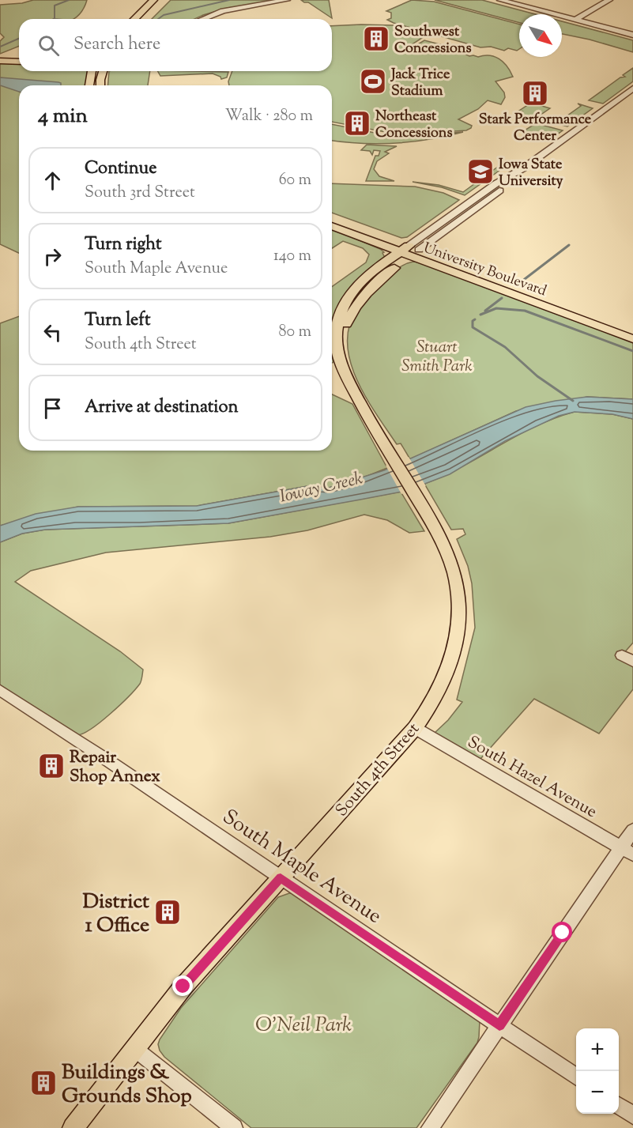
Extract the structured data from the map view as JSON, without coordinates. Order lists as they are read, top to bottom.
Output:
{
  "streets": {
    "main road": ["University Boulevard", "South 4th Street"],
    "street": ["South Hazel Avenue", "South Maple Avenue"]
  },
  "crossings": [
    ["University Boulevard", "South 4th Street"],
    ["South 4th Street", "South Hazel Avenue"],
    ["South 4th Street", "South Maple Avenue"]
  ],
  "water": ["Ioway Creek"],
  "parks": ["Stuart Smith Park", "O'Neil Park"],
  "places": {
    "building": [
      "Southwest Concessions",
      "Stark Performance Center",
      "Northeast Concessions",
      "Repair Shop Annex",
      "District 1 Office",
      "Buildings & Grounds Shop"
    ],
    "sports": ["Jack Trice Stadium"],
    "school or university": ["Iowa State University"]
  },
  "north": "bottom right",
  "page": {
    "search": "Search here",
    "heading": ["4 min", "Walk · 280 m"],
    "list": [
      ["Continue", "South 3rd Street", "60 m"],
      ["Turn right", "South Maple Avenue", "140 m"],
      ["Turn left", "South 4th Street", "80 m"],
      "Arrive at destination"
    ],
    "map_buttons": ["+", "−"]
  }
}
